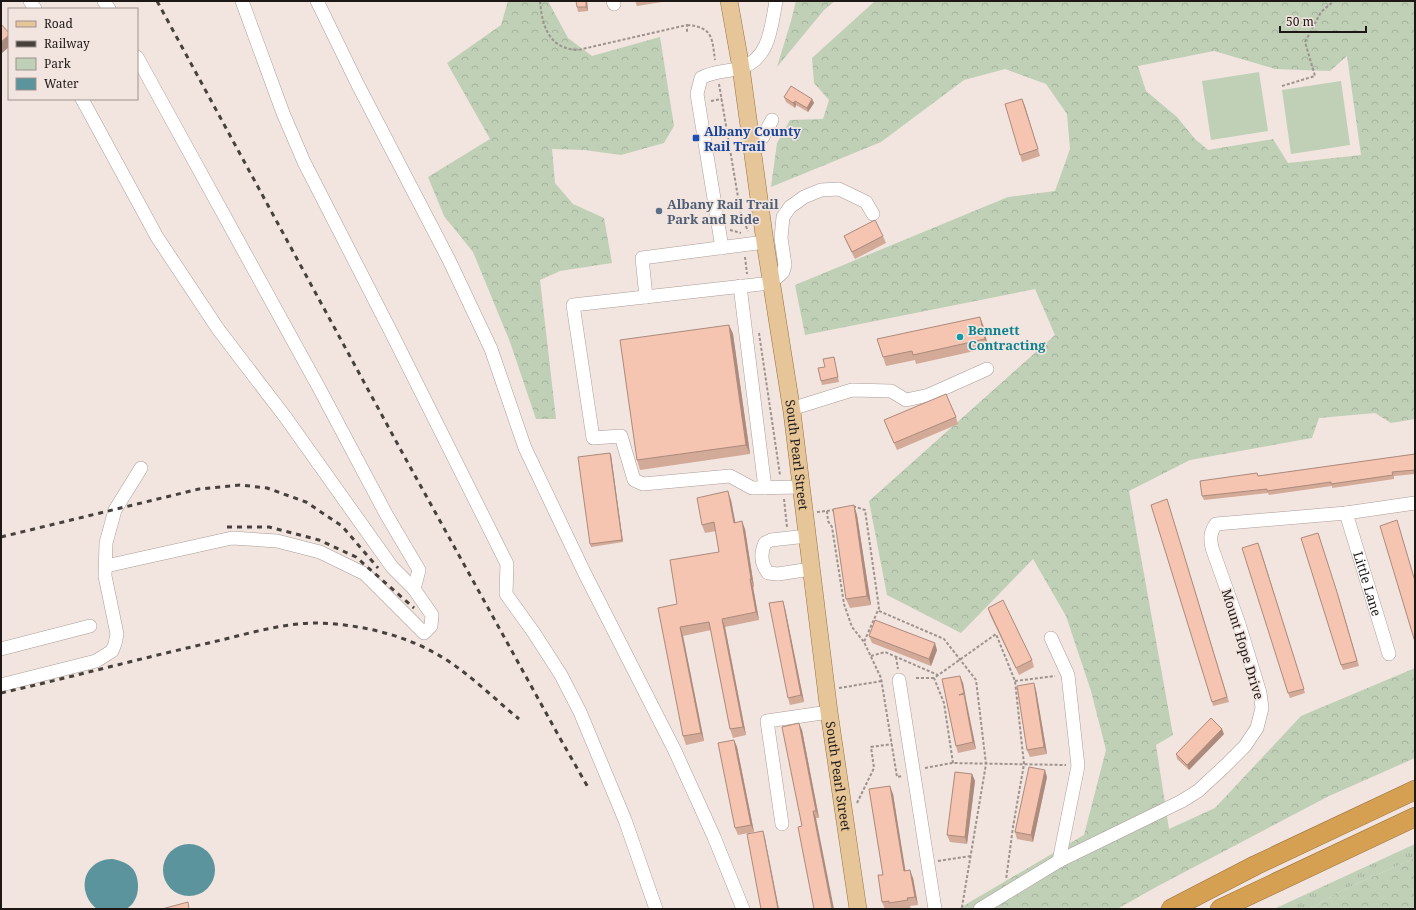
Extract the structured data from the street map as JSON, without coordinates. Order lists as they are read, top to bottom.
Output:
{
  "streets": {
    "main road": ["South Pearl Street"],
    "street": ["Little Lane", "Mount Hope Drive"]
  },
  "crossings": [
    ["Little Lane", "Mount Hope Drive"]
  ],
  "places": {
    "transit": ["Albany County Rail Trail"],
    "other": ["Albany Rail Trail Park and Ride", "Bennett Contracting"]
  },
  "legend": [
    "Road",
    "Railway",
    "Park",
    "Water"
  ],
  "scale_bar": "50 m"
}
